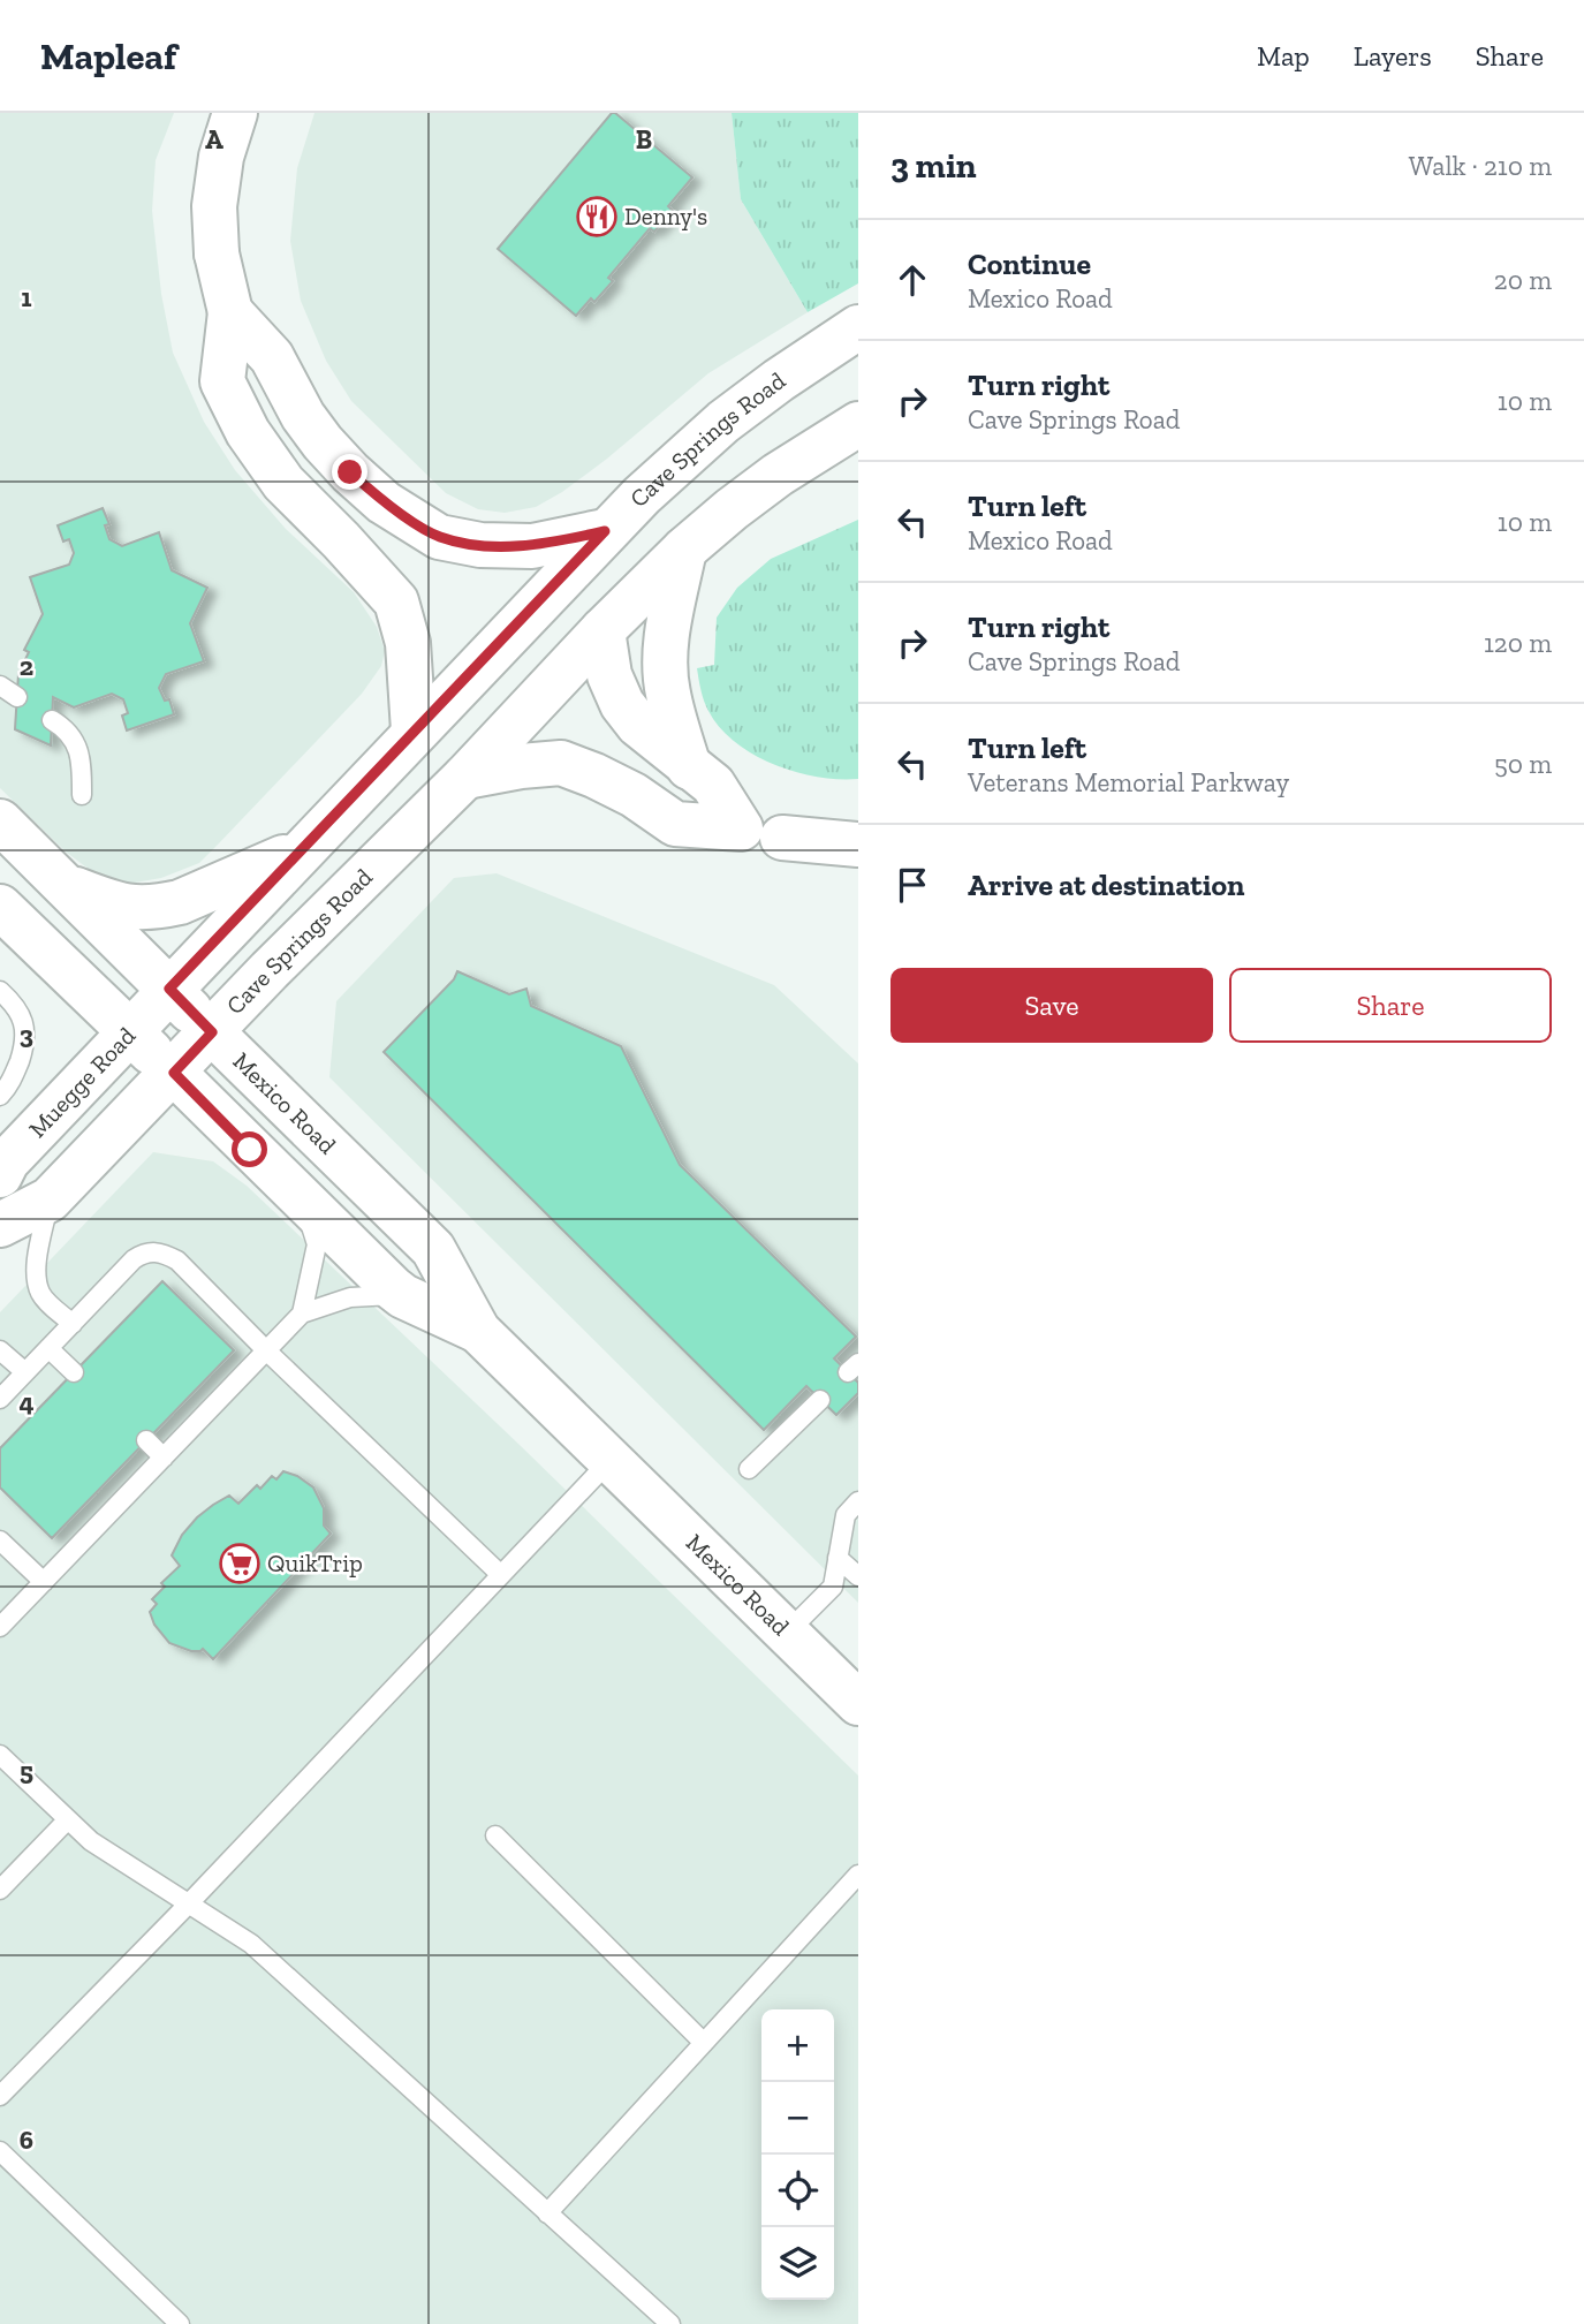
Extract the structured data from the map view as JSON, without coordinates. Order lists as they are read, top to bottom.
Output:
{
  "streets": {
    "main road": ["Cave Springs Road", "Muegge Road", "Mexico Road"]
  },
  "crossings": [
    ["Cave Springs Road", "Muegge Road"],
    ["Cave Springs Road", "Mexico Road"],
    ["Muegge Road", "Mexico Road"]
  ],
  "places": {
    "restaurant": ["Denny's"],
    "supermarket": ["QuikTrip"]
  },
  "page": {
    "header": "Mapleaf",
    "nav": ["Map", "Layers", "Share"],
    "heading": ["3 min", "Walk · 210 m"],
    "list": [
      ["Continue", "Mexico Road", "20 m"],
      ["Turn right", "Cave Springs Road", "10 m"],
      ["Turn left", "Mexico Road", "10 m"],
      ["Turn right", "Cave Springs Road", "120 m"],
      ["Turn left", "Veterans Memorial Parkway", "50 m"],
      "Arrive at destination"
    ],
    "buttons": ["Save", "Share"],
    "map_buttons": ["+", "−"]
  },
  "grid": {
    "columns": ["A", "B"],
    "rows": [
      "1",
      "2",
      "3",
      "4",
      "5",
      "6"
    ]
  }
}
